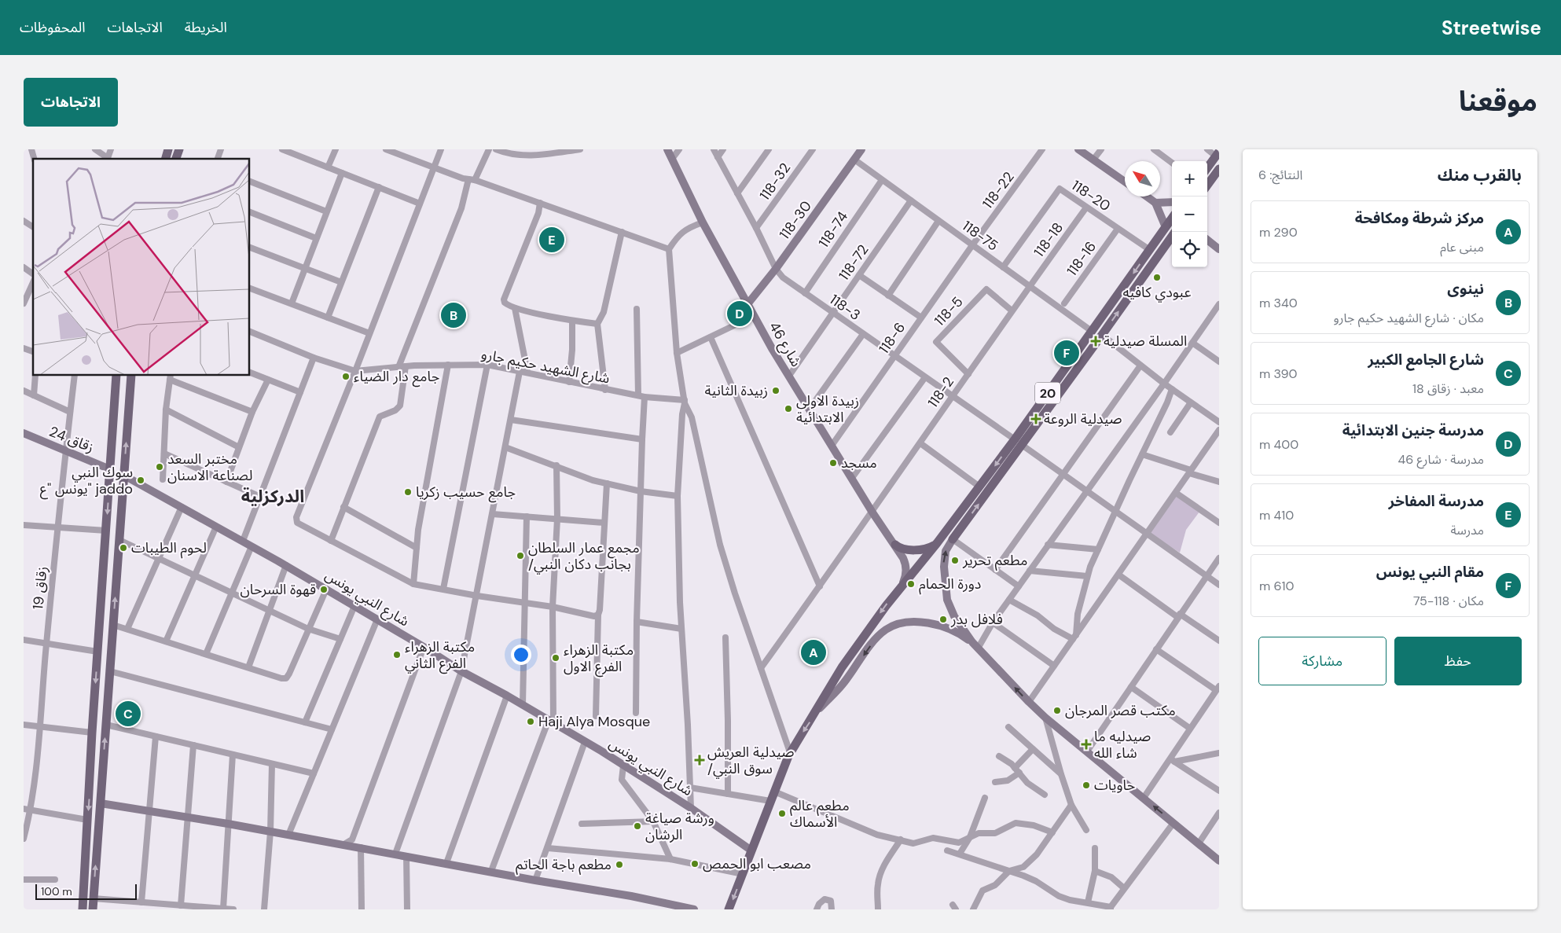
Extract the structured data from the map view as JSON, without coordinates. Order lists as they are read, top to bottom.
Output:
{
  "streets": {
    "main road": ["20"],
    "street": [
      "118-32",
      "118-22",
      "118-20",
      "118-30",
      "118-74",
      "118-75",
      "118-18",
      "118-16",
      "118-72",
      "118-3",
      "118-5",
      "118-6",
      "شارع 46",
      "شارع الشهيد حكيم جارو",
      "118-2",
      "زقاق 24",
      "زقاق 19",
      "شارع النبي يونس"
    ]
  },
  "crossings": [
    ["118-32", "118-3"],
    ["118-22", "118-75"],
    ["118-22", "118-6"],
    ["118-20", "118-75"],
    ["118-20", "118-18"],
    ["118-20", "118-16"],
    ["118-20", "20"],
    ["118-30", "118-75"],
    ["118-30", "118-3"],
    ["118-30", "شارع 46"],
    ["118-74", "118-75"],
    ["118-74", "118-3"],
    ["118-75", "118-18"],
    ["118-75", "118-72"],
    ["118-75", "118-6"],
    ["118-75", "118-2"],
    ["118-75", "20"],
    ["118-18", "118-2"],
    ["118-72", "118-3"],
    ["118-72", "شارع 46"],
    ["118-3", "118-6"],
    ["118-3", "118-2"],
    ["118-3", "20"],
    ["118-5", "118-2"],
    ["118-6", "شارع 46"],
    ["شارع 46", "118-2"],
    ["شارع 46", "20"],
    ["زقاق 24", "زقاق 19"]
  ],
  "districts": ["الدركزلية"],
  "places": {
    "other": [
      "عبودي كافيه",
      "جامع دار الضياء",
      "زبيدة الثانية",
      "زبيدة الاولى الابتدائية",
      "مسجد",
      "مختبر السعد لصناعة الاسنان",
      "سوك النبي يونس \"ع\" jaddo",
      "جامع حسيب زكريا",
      "لحوم الطيبات",
      "مجمع عمار السلطان /بجانب دكان النبي",
      "مطعم تحرير",
      "دورة الحمام",
      "قهوة السرحان",
      "فلافل بدر",
      "مكتبة الزهراء الفرع الثاني",
      "مكتبة الزهراء الفرع الاول",
      "مكتب قصر المرجان",
      "Haji Alya Mosque",
      "حاويات",
      "مطعم عالم الأسماك",
      "ورشة صياغة الرشان",
      "مصعب ابو الحمص",
      "مطعم باجة الحاتم"
    ],
    "health": [
      "المسلة صيدلية",
      "صيدلية الروعة",
      "صيدليه ما شاء الله",
      "صيدلية العريش /سوق النبي"
    ]
  },
  "scale_bar": "100 m",
  "north": "top left",
  "page": {
    "header": "Streetwise",
    "nav": ["الخريطة", "الاتجاهات", "المحفوظات"],
    "title": "موقعنا",
    "buttons": [
      "الاتجاهات",
      ["حفظ", "مشاركة"]
    ],
    "heading": ["بالقرب منك", "النتائج: 6"],
    "map_buttons": ["+", "−"],
    "list": [
      {
        "mark": "A",
        "name": "مركز شرطة ومكافحة",
        "note": "مبنى عام",
        "value": "290 m"
      },
      {
        "mark": "B",
        "name": "نينوى",
        "note": "مكان · شارع الشهيد حكيم جارو",
        "value": "340 m"
      },
      {
        "mark": "C",
        "name": "شارع الجامع الكبير",
        "note": "معبد · زقاق 18",
        "value": "390 m"
      },
      {
        "mark": "D",
        "name": "مدرسة جنين الابتدائية",
        "note": "مدرسة · شارع 46",
        "value": "400 m"
      },
      {
        "mark": "E",
        "name": "مدرسة المفاخر",
        "note": "مدرسة",
        "value": "410 m"
      },
      {
        "mark": "F",
        "name": "مقام النبي يونس",
        "note": "مكان · 118-75",
        "value": "610 m"
      }
    ],
    "pins": [
      "E",
      "D",
      "B",
      "F",
      "A",
      "C"
    ],
    "scale": "100 m"
  }
}
